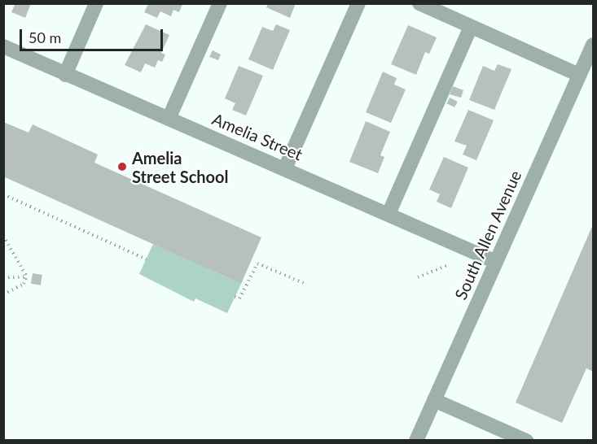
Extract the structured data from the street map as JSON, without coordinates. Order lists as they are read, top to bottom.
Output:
{
  "streets": {
    "street": ["Amelia Street", "South Allen Avenue"]
  },
  "crossings": [
    ["Amelia Street", "South Allen Avenue"]
  ],
  "places": ["Amelia Street School"],
  "scale_bar": "50 m"
}
